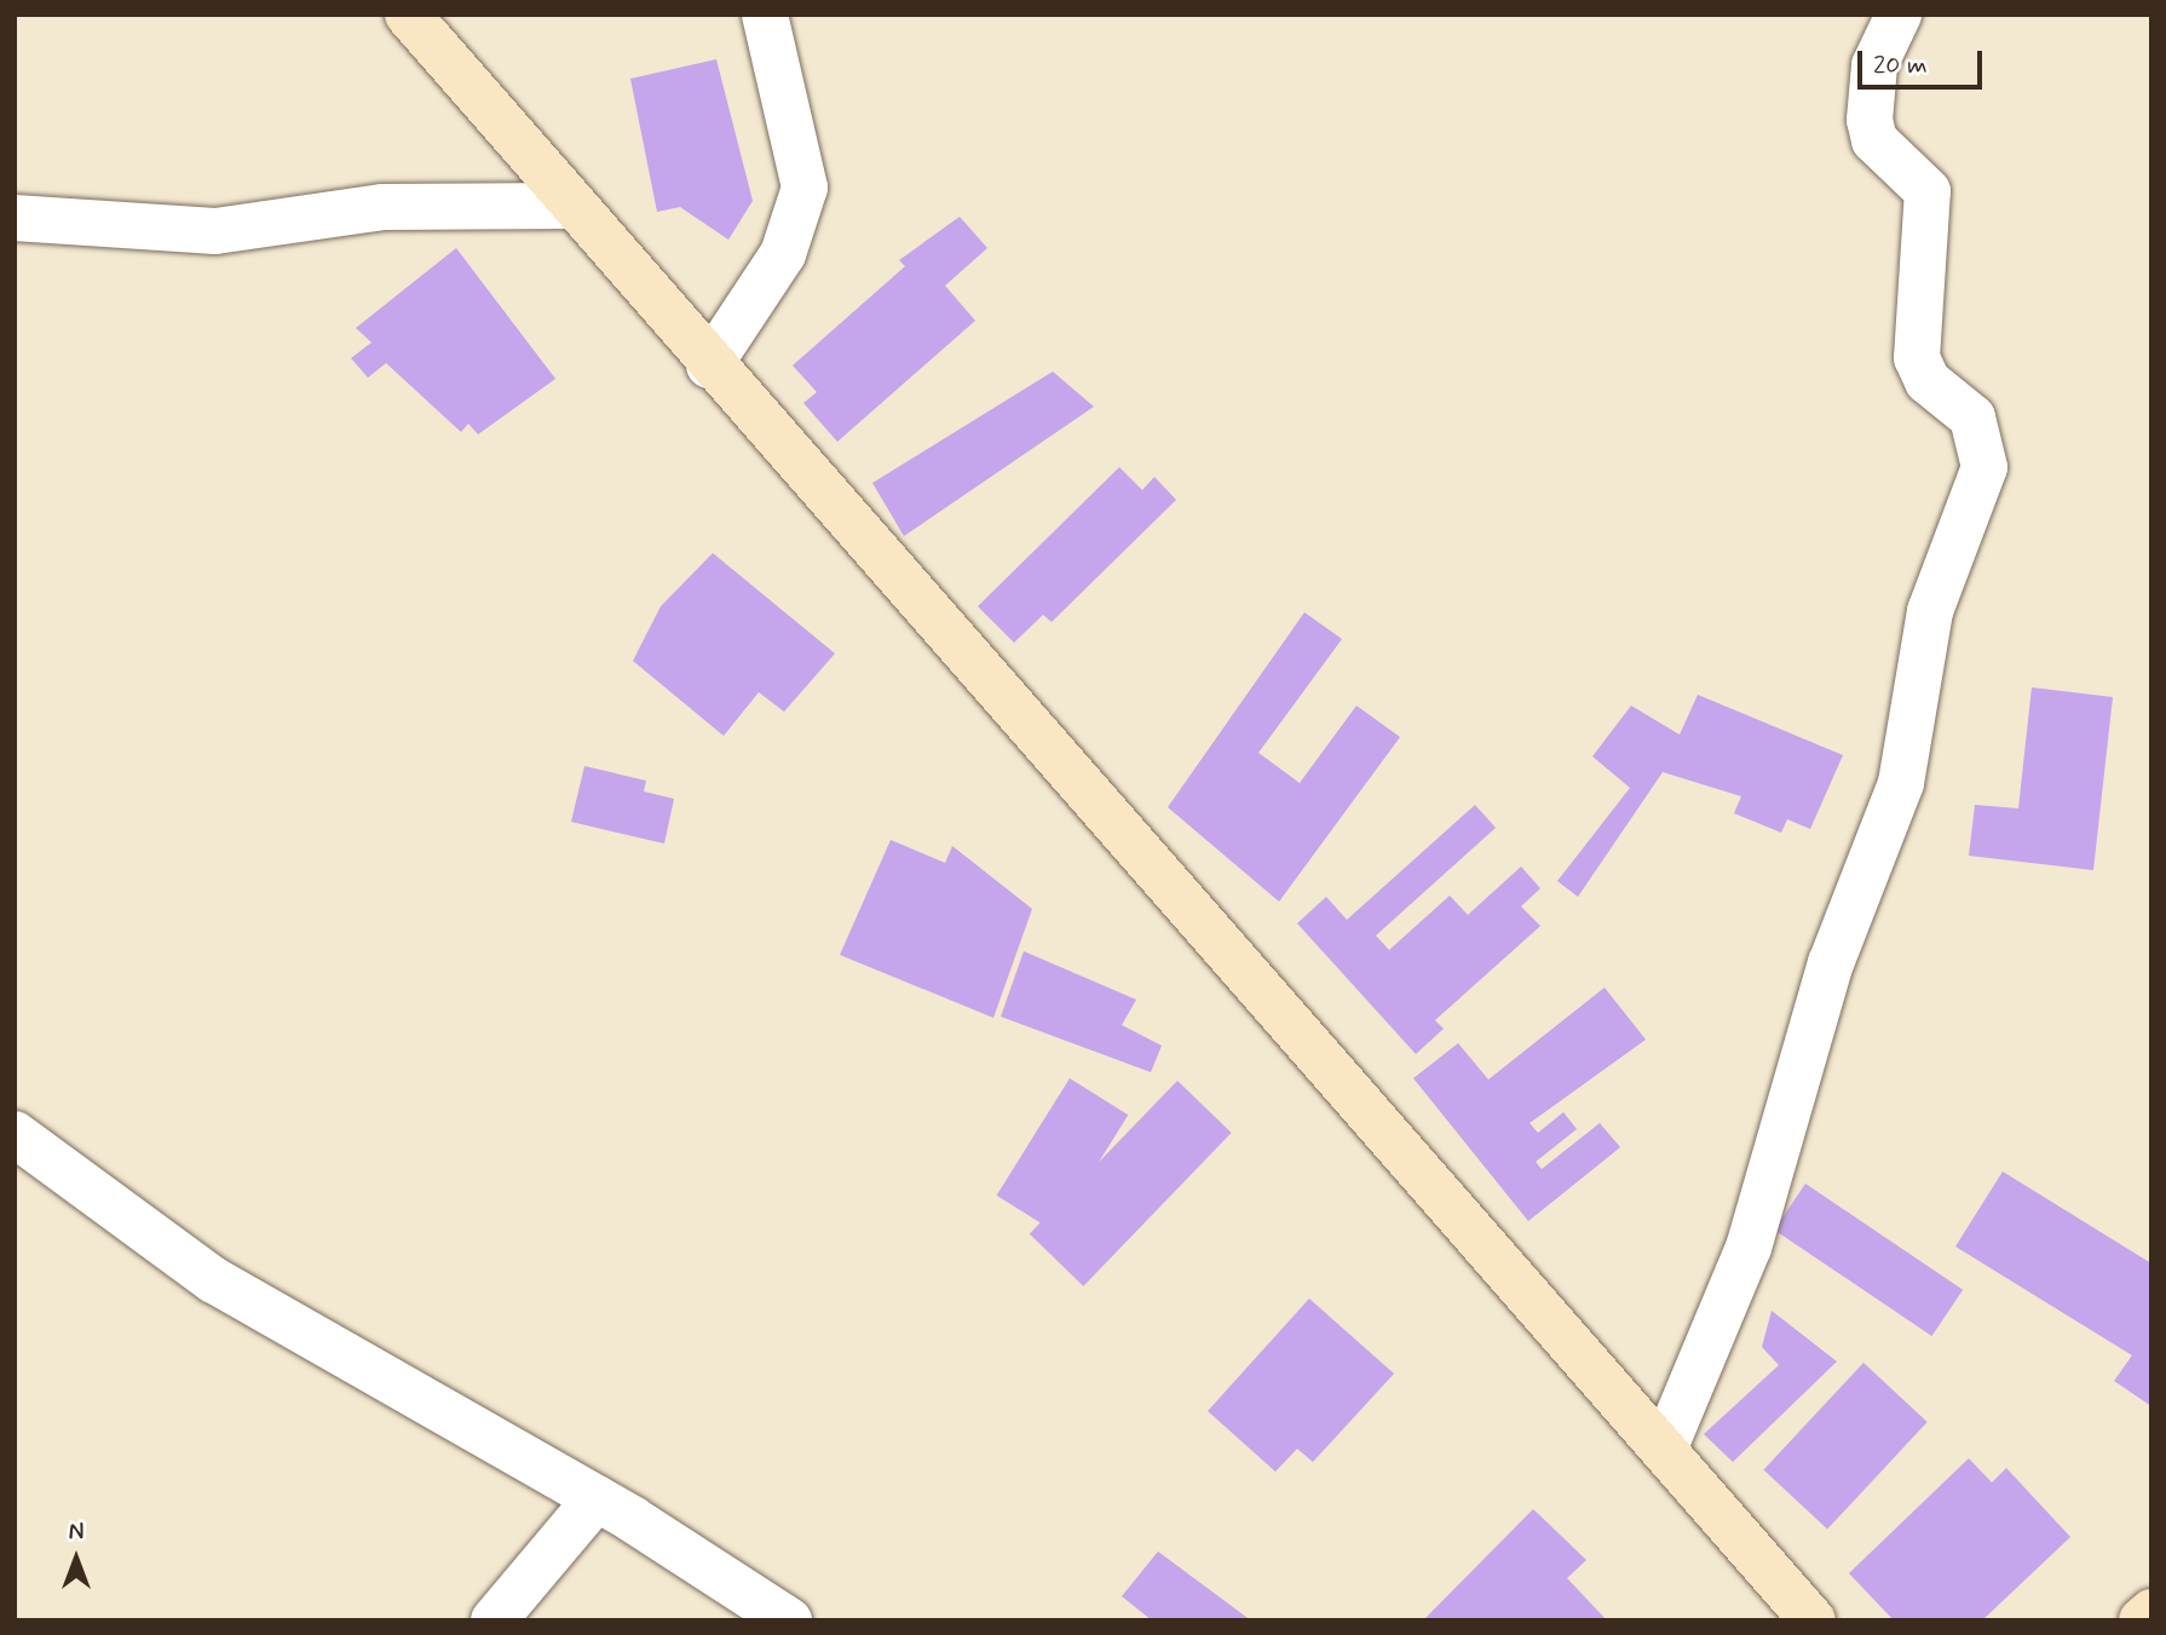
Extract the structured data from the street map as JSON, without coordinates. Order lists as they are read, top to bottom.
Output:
{
  "scale_bar": "20 m",
  "north": "top"
}
